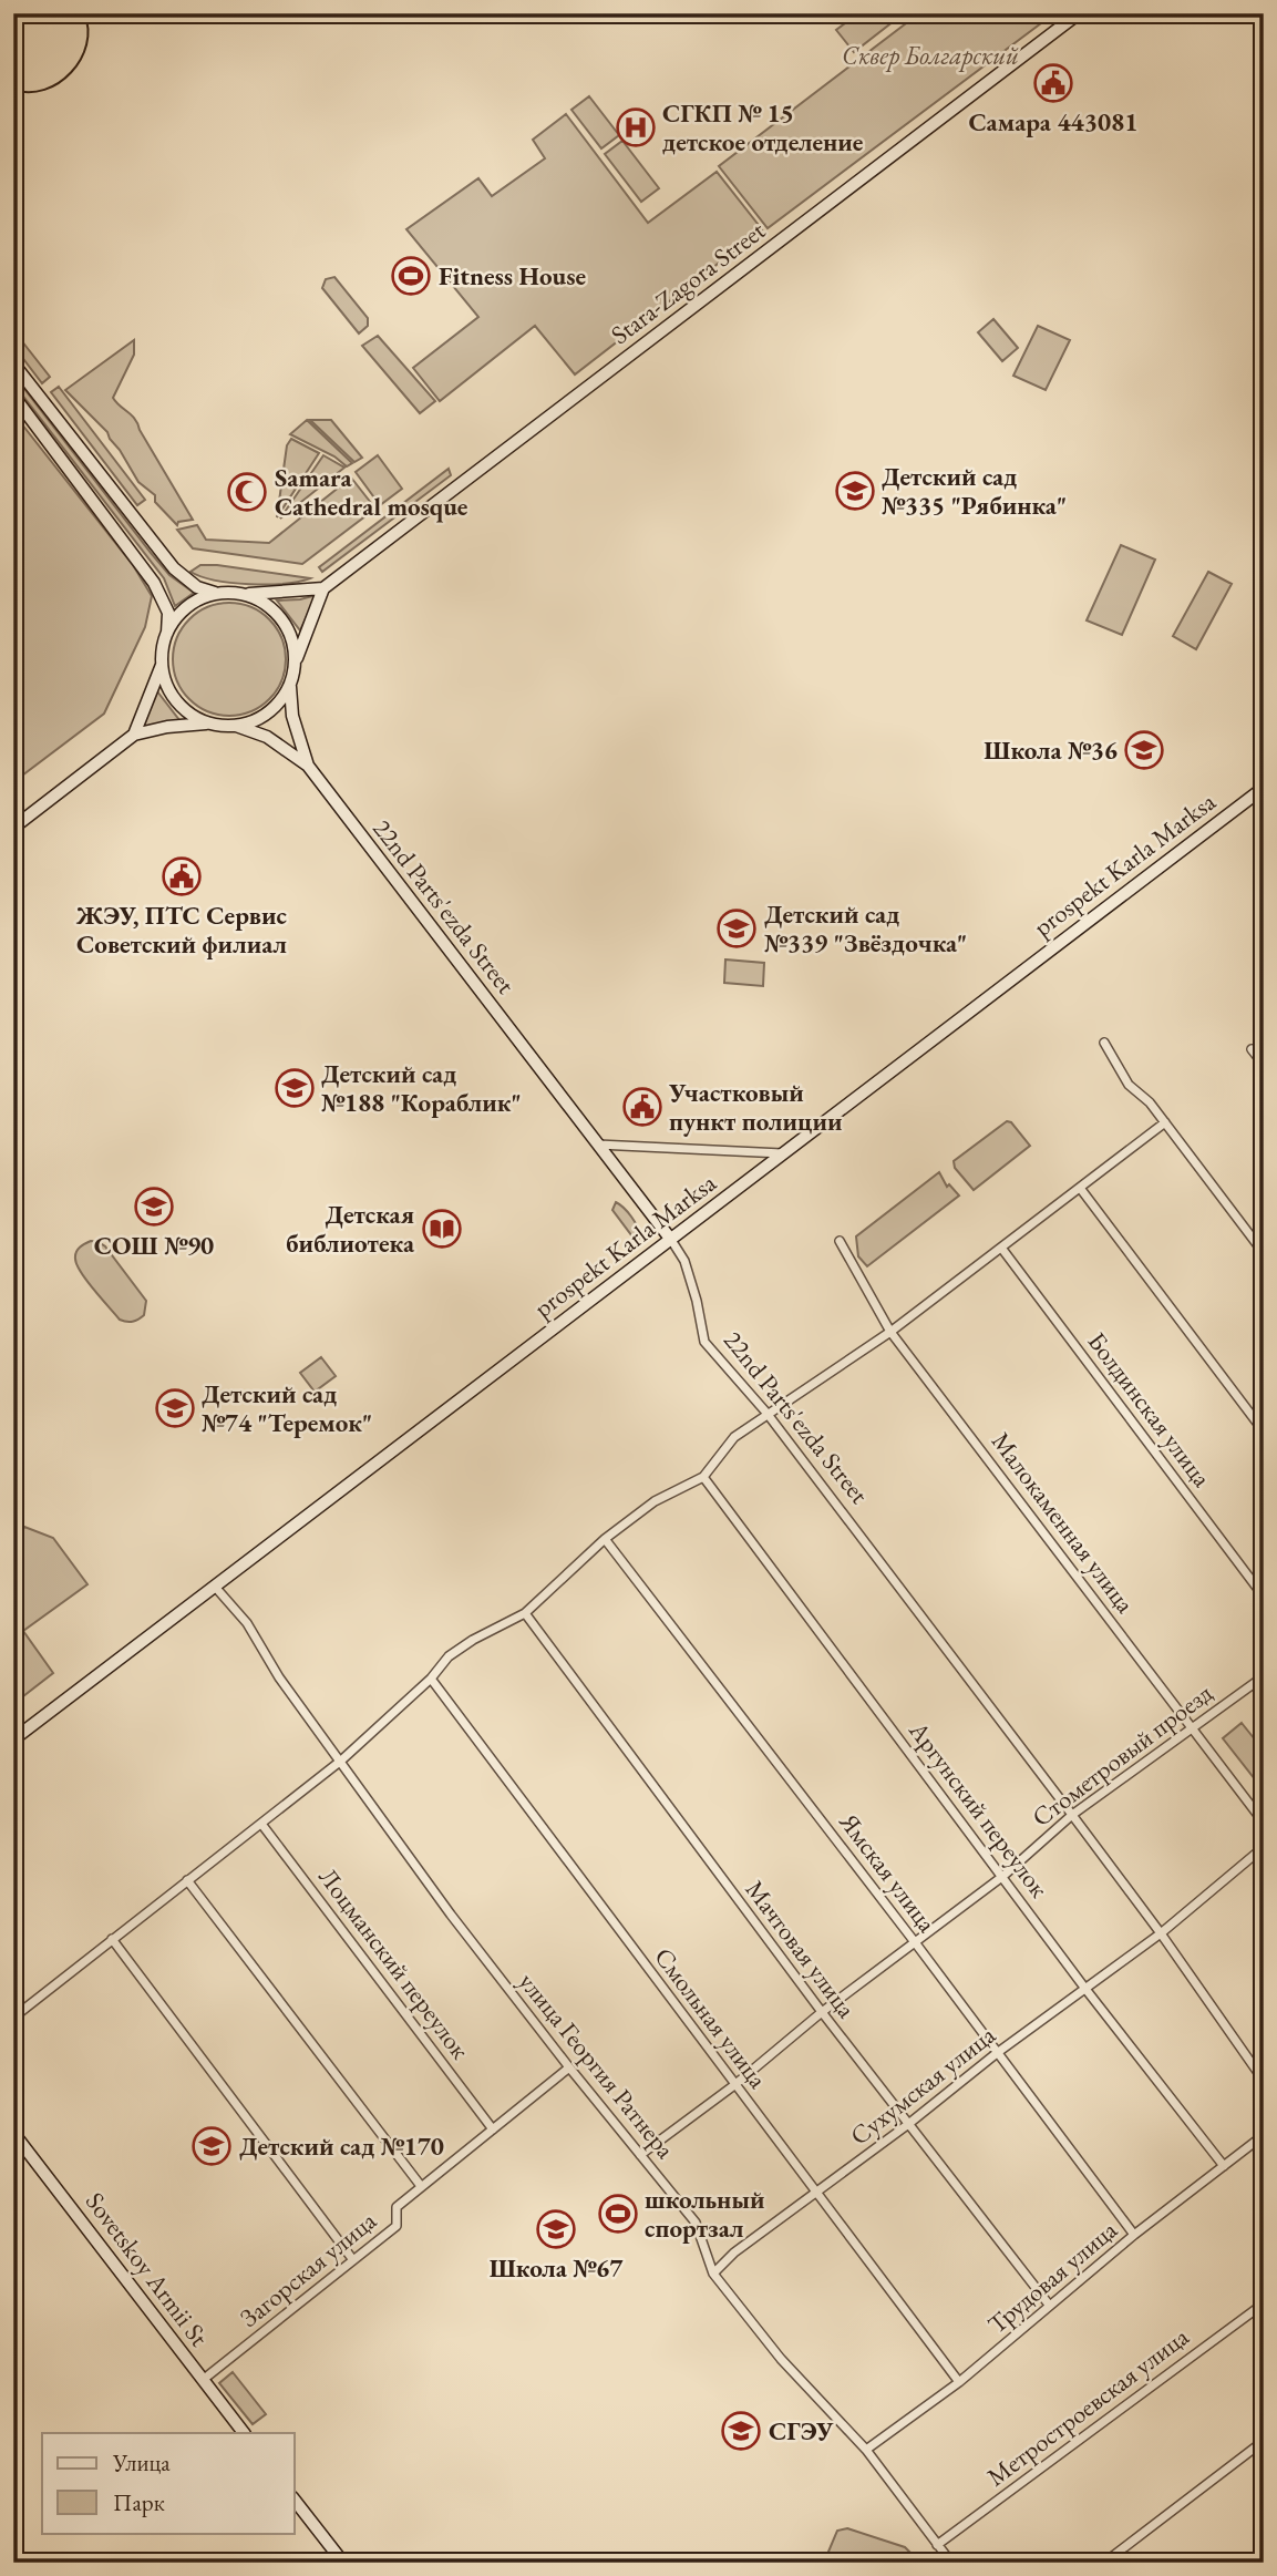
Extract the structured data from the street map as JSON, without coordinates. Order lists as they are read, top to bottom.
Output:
{
  "streets": {
    "street": [
      "Stara-Zagora Street",
      "prospekt Karla Marksa",
      "22nd Parts'ezda Street",
      "Болдинская улица",
      "Малокаменная улица",
      "Стометровый проезд",
      "Аргунский переулок",
      "Ямская улица",
      "Мачтовая улица",
      "Лоцманский переулок",
      "Смольная улица",
      "улица Георгия Ратнера",
      "Сухумская улица",
      "Sovetskoy Armii St",
      "Загорская улица",
      "Трудовая улица",
      "Метростроевская улица"
    ]
  },
  "crossings": [
    ["Stara-Zagora Street", "22nd Parts'ezda Street"],
    ["prospekt Karla Marksa", "22nd Parts'ezda Street"],
    ["prospekt Karla Marksa", "улица Георгия Ратнера"],
    ["22nd Parts'ezda Street", "Стометровый проезд"],
    ["22nd Parts'ezda Street", "Сухумская улица"],
    ["Малокаменная улица", "Стометровый проезд"],
    ["Стометровый проезд", "Аргунский переулок"],
    ["Стометровый проезд", "Ямская улица"],
    ["Стометровый проезд", "Мачтовая улица"],
    ["Стометровый проезд", "Смольная улица"],
    ["Стометровый проезд", "улица Георгия Ратнера"],
    ["Аргунский переулок", "Сухумская улица"],
    ["Аргунский переулок", "Трудовая улица"],
    ["Ямская улица", "Сухумская улица"],
    ["Ямская улица", "Трудовая улица"],
    ["Мачтовая улица", "Сухумская улица"],
    ["Мачтовая улица", "Трудовая улица"],
    ["Лоцманский переулок", "Загорская улица"],
    ["Смольная улица", "Сухумская улица"],
    ["Смольная улица", "Трудовая улица"],
    ["улица Георгия Ратнера", "Сухумская улица"],
    ["улица Георгия Ратнера", "Загорская улица"],
    ["улица Георгия Ратнера", "Трудовая улица"],
    ["улица Георгия Ратнера", "Метростроевская улица"],
    ["Sovetskoy Armii St", "Загорская улица"]
  ],
  "parks": ["Сквер Болгарский"],
  "places": {
    "public building": ["Самара 443081", "ЖЭУ, ПТС Сервис Советский филиал", "Участковый пункт полиции"],
    "hospital": ["СГКП № 15 детское отделение"],
    "sports": ["Fitness House", "школьный спортзал"],
    "school or university": [
      "Детский сад №335 \"Рябинка\"",
      "Школа №36",
      "Детский сад №339 \"Звёздочка\"",
      "Детский сад №188 \"Кораблик\"",
      "СОШ №90",
      "Детский сад №74 \"Теремок\"",
      "Детский сад №170",
      "Школа №67",
      "СГЭУ"
    ],
    "mosque": ["Samara Cathedral mosque"],
    "library": ["Детская библиотека"]
  },
  "legend": ["Улица", "Парк"]
}
